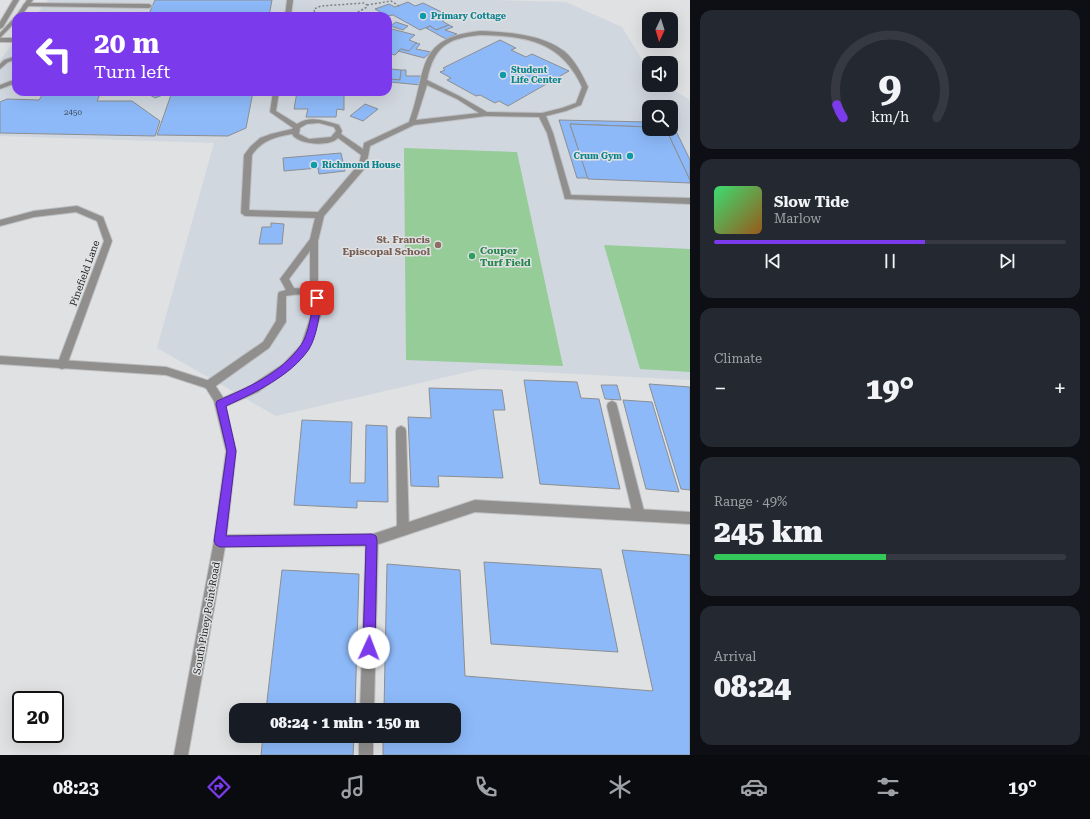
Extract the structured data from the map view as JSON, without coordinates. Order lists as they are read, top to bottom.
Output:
{
  "streets": {
    "street": ["Pinefield Lane", "South Piney Point Road"]
  },
  "places": [
    "Primary Cottage",
    "Student Life Center",
    "Crum Gym",
    "Richmond House",
    "St. Francis Episcopal School",
    "Couper Turf Field"
  ],
  "house_numbers": ["2450"],
  "north": "bottom",
  "page": {
    "turn": ["20 m", "Turn left"],
    "song": ["Slow Tide", "Marlow"],
    "tile": [
      "Climate",
      ["Range · 49%", "245 km"],
      ["Arrival", "08:24"]
    ],
    "heat": ["−", "19°", "+"],
    "limit": "20",
    "trip": "08:24 · 1 min · 150 m",
    "tabs": ["08:23", "19°"],
    "gauge": ["9", "km/h"]
  }
}
